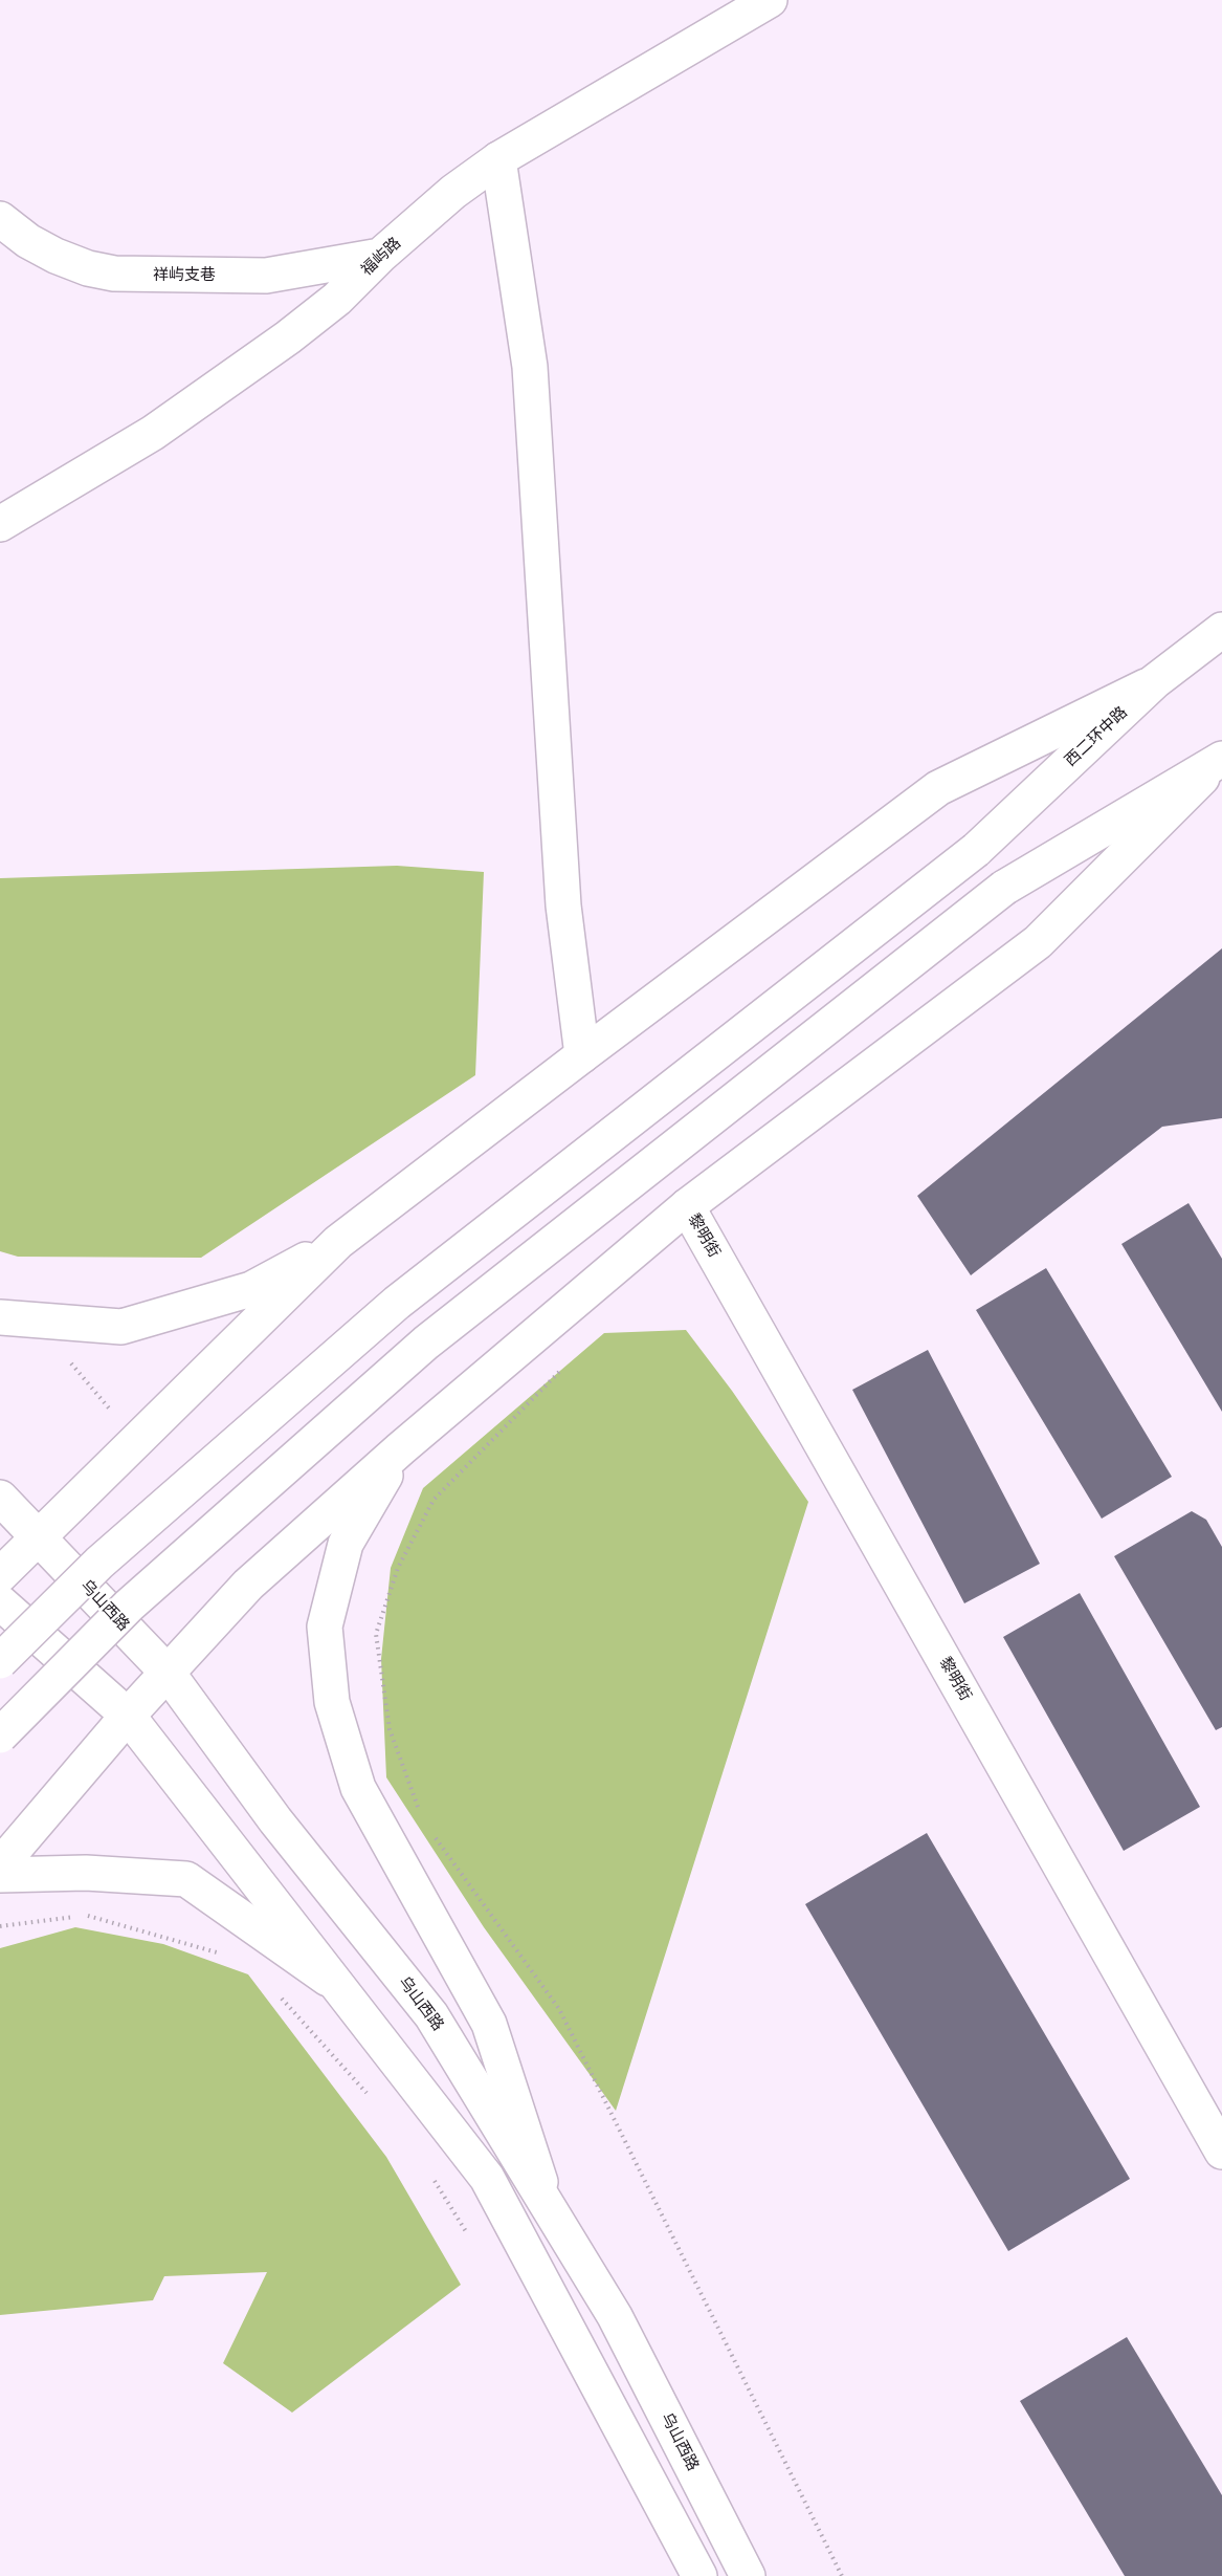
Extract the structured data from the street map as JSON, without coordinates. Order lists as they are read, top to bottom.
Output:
{
  "streets": {
    "main road": [
      "福屿路",
      "祥屿支巷",
      "西二环中路",
      "黎明街",
      "乌山西路"
    ]
  },
  "crossings": [
    ["福屿路", "祥屿支巷"]
  ]
}
